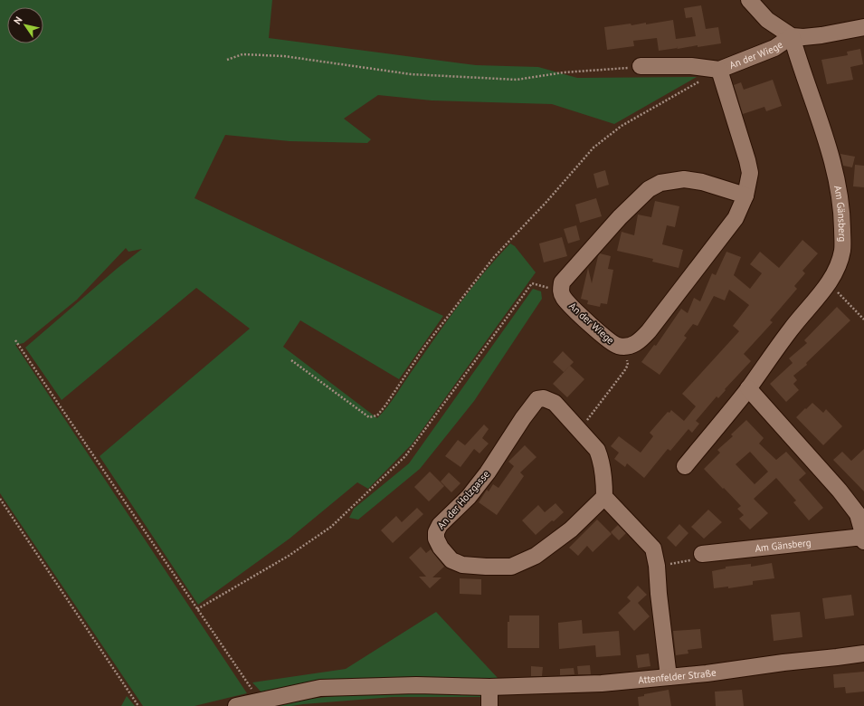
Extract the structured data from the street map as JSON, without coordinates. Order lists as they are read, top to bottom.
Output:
{
  "streets": {
    "street": [
      "An der Wiege",
      "Am Gänsberg",
      "An der Holzgasse",
      "Attenfelder Straße"
    ]
  },
  "crossings": [
    ["An der Wiege", "Am Gänsberg"]
  ],
  "north": "top left"
}
